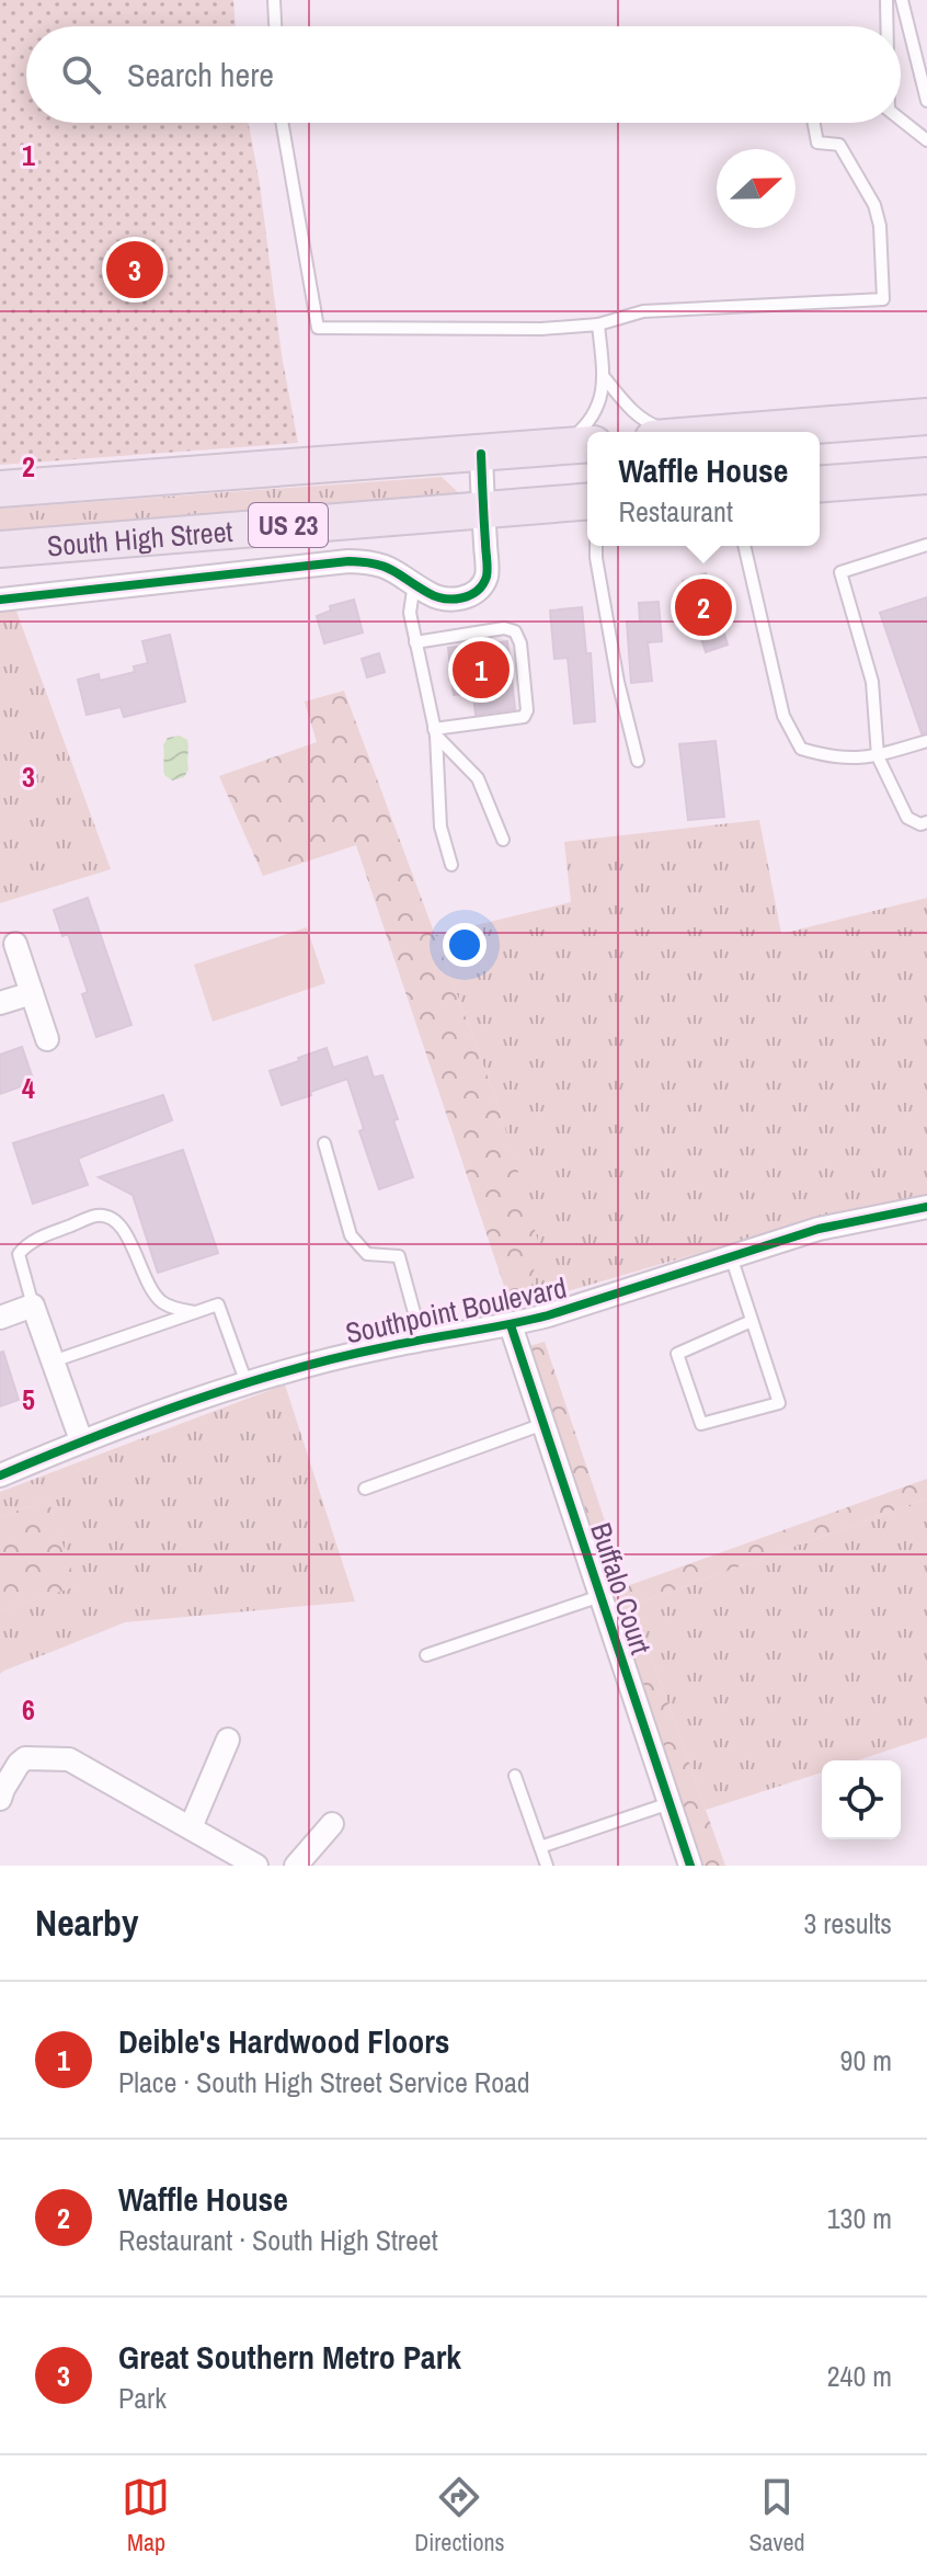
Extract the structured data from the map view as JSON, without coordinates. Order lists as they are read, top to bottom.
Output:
{
  "streets": {
    "main road": ["US 23", "South High Street"],
    "street": ["Southpoint Boulevard", "Buffalo Court"]
  },
  "crossings": [
    ["Southpoint Boulevard", "Buffalo Court"]
  ],
  "north": "right",
  "page": {
    "search": "Search here",
    "pins": ["3", "2", "1"],
    "popup": ["Waffle House", "Restaurant"],
    "heading": ["Nearby", "3 results"],
    "list": [
      {
        "mark": "1",
        "name": "Deible's Hardwood Floors",
        "note": "Place · South High Street Service Road",
        "value": "90 m"
      },
      {
        "mark": "2",
        "name": "Waffle House",
        "note": "Restaurant · South High Street",
        "value": "130 m"
      },
      {
        "mark": "3",
        "name": "Great Southern Metro Park",
        "note": "Park",
        "value": "240 m"
      }
    ],
    "nav": ["Map", "Directions", "Saved"]
  },
  "grid": {
    "rows": [
      "1",
      "2",
      "3",
      "4",
      "5",
      "6"
    ]
  }
}
